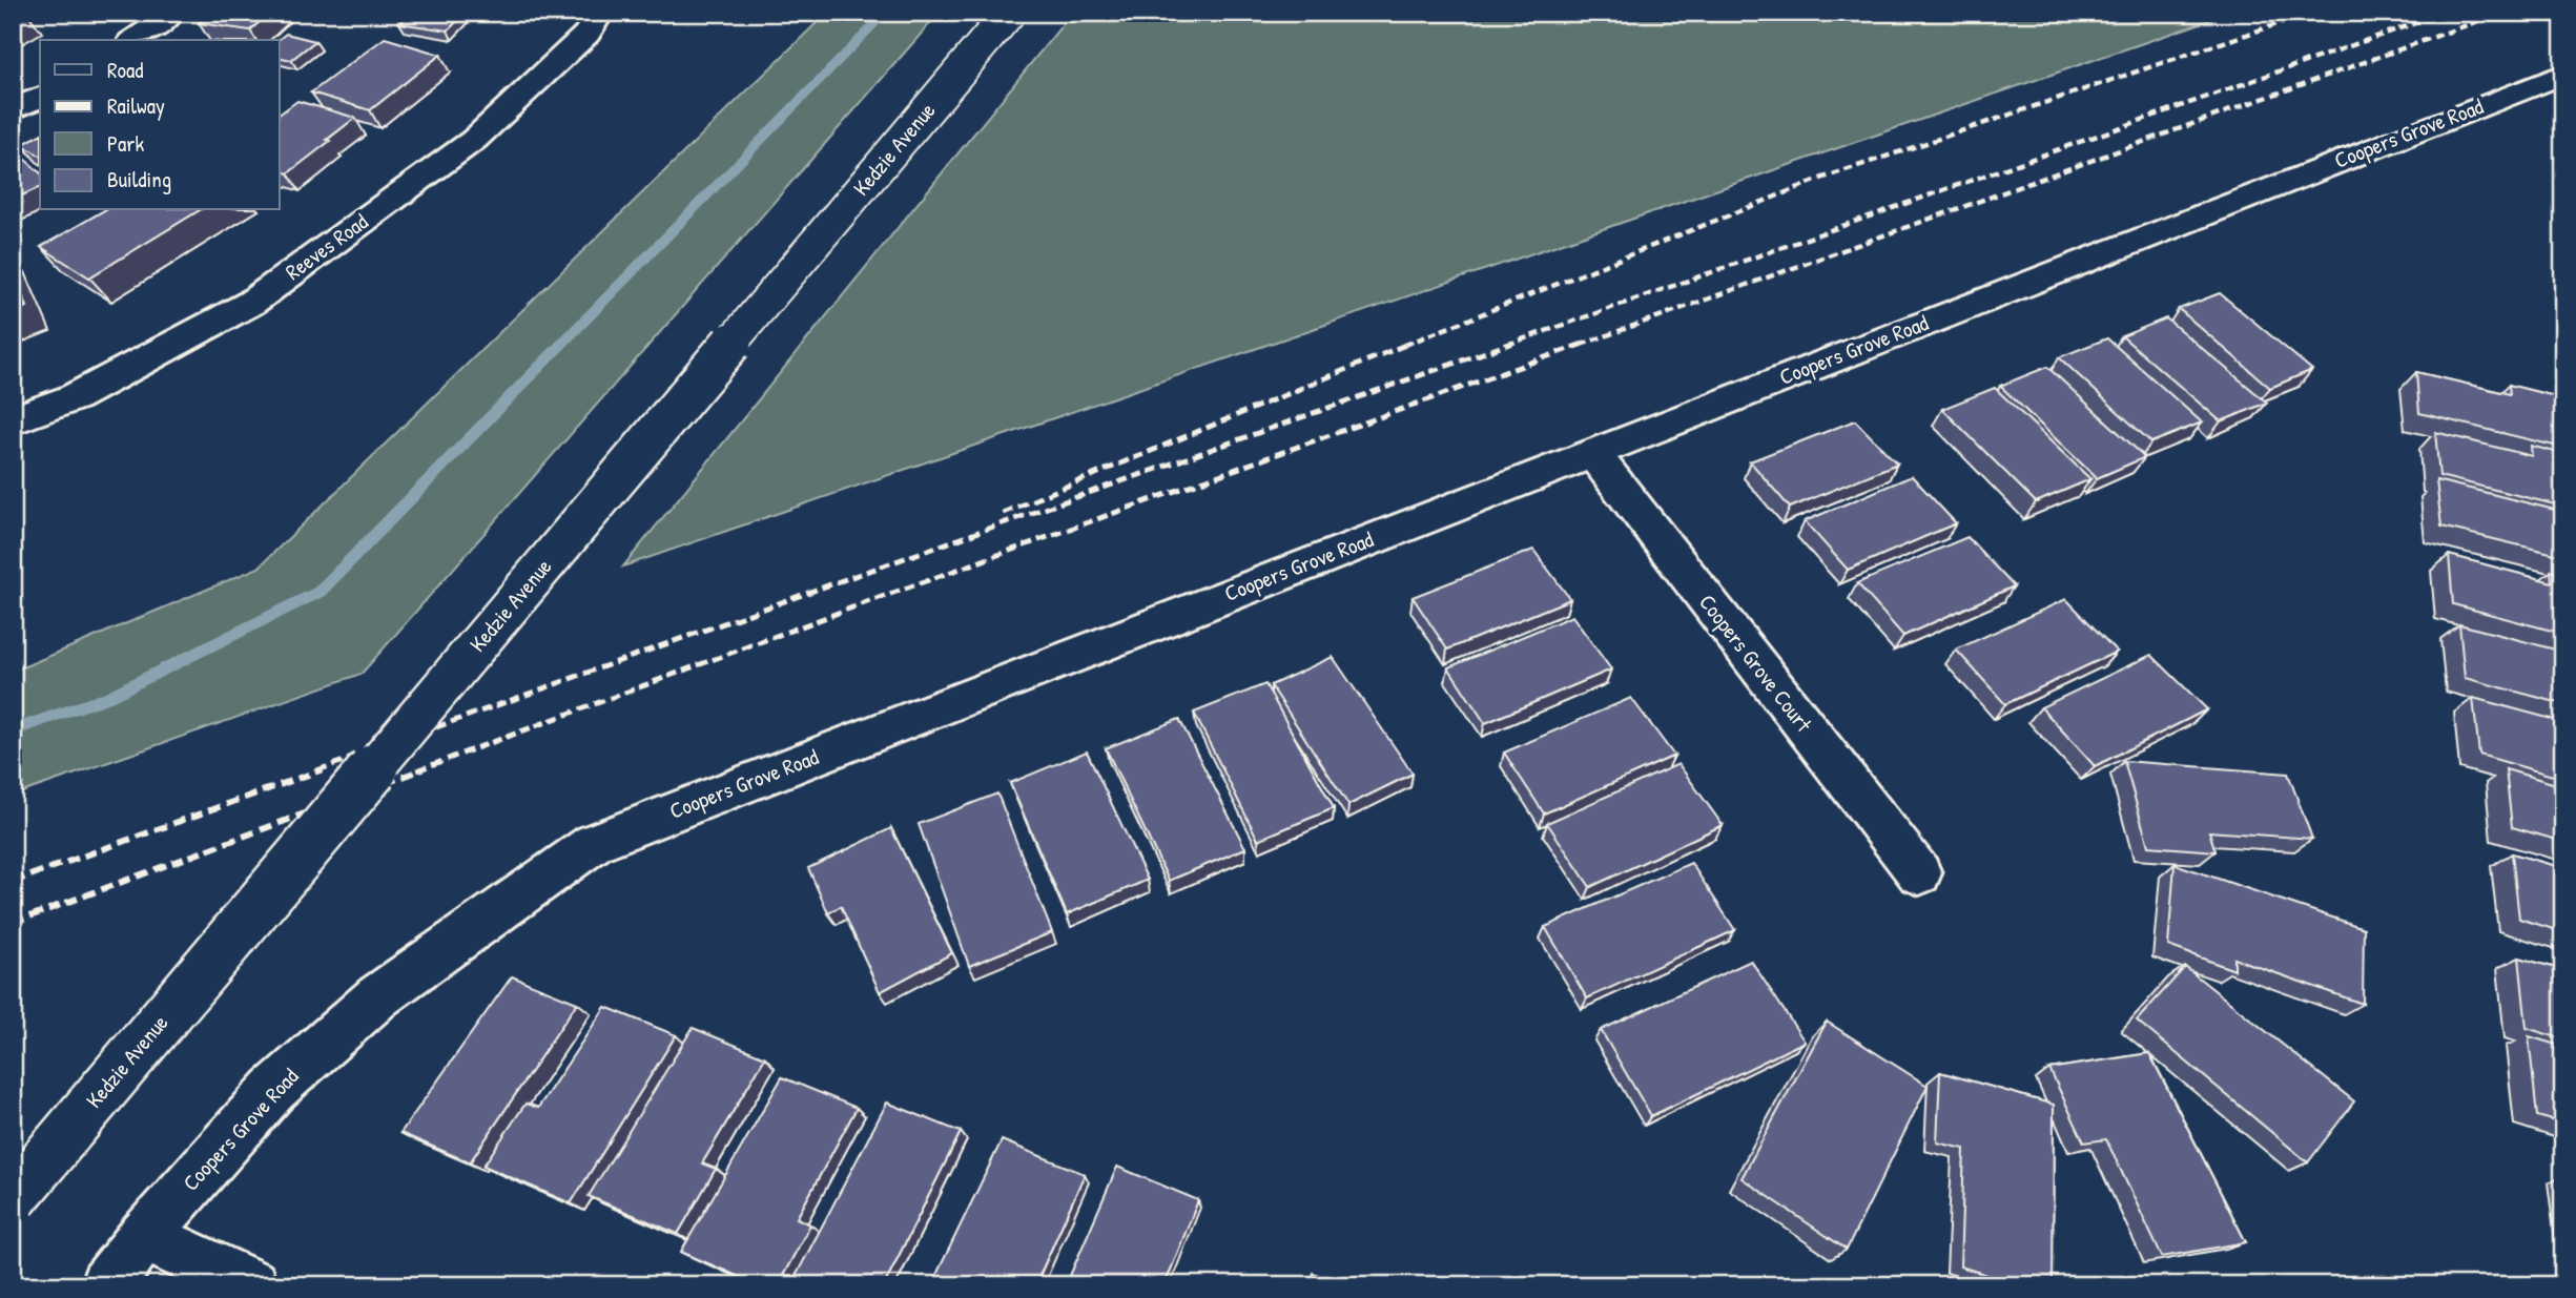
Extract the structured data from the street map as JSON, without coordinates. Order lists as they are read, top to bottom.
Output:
{
  "streets": {
    "street": [
      "Coopers Grove Road",
      "Kedzie Avenue",
      "Reeves Road",
      "Coopers Grove Court"
    ]
  },
  "crossings": [
    ["Coopers Grove Road", "Coopers Grove Court"]
  ],
  "legend": [
    "Road",
    "Railway",
    "Park",
    "Building"
  ]
}
